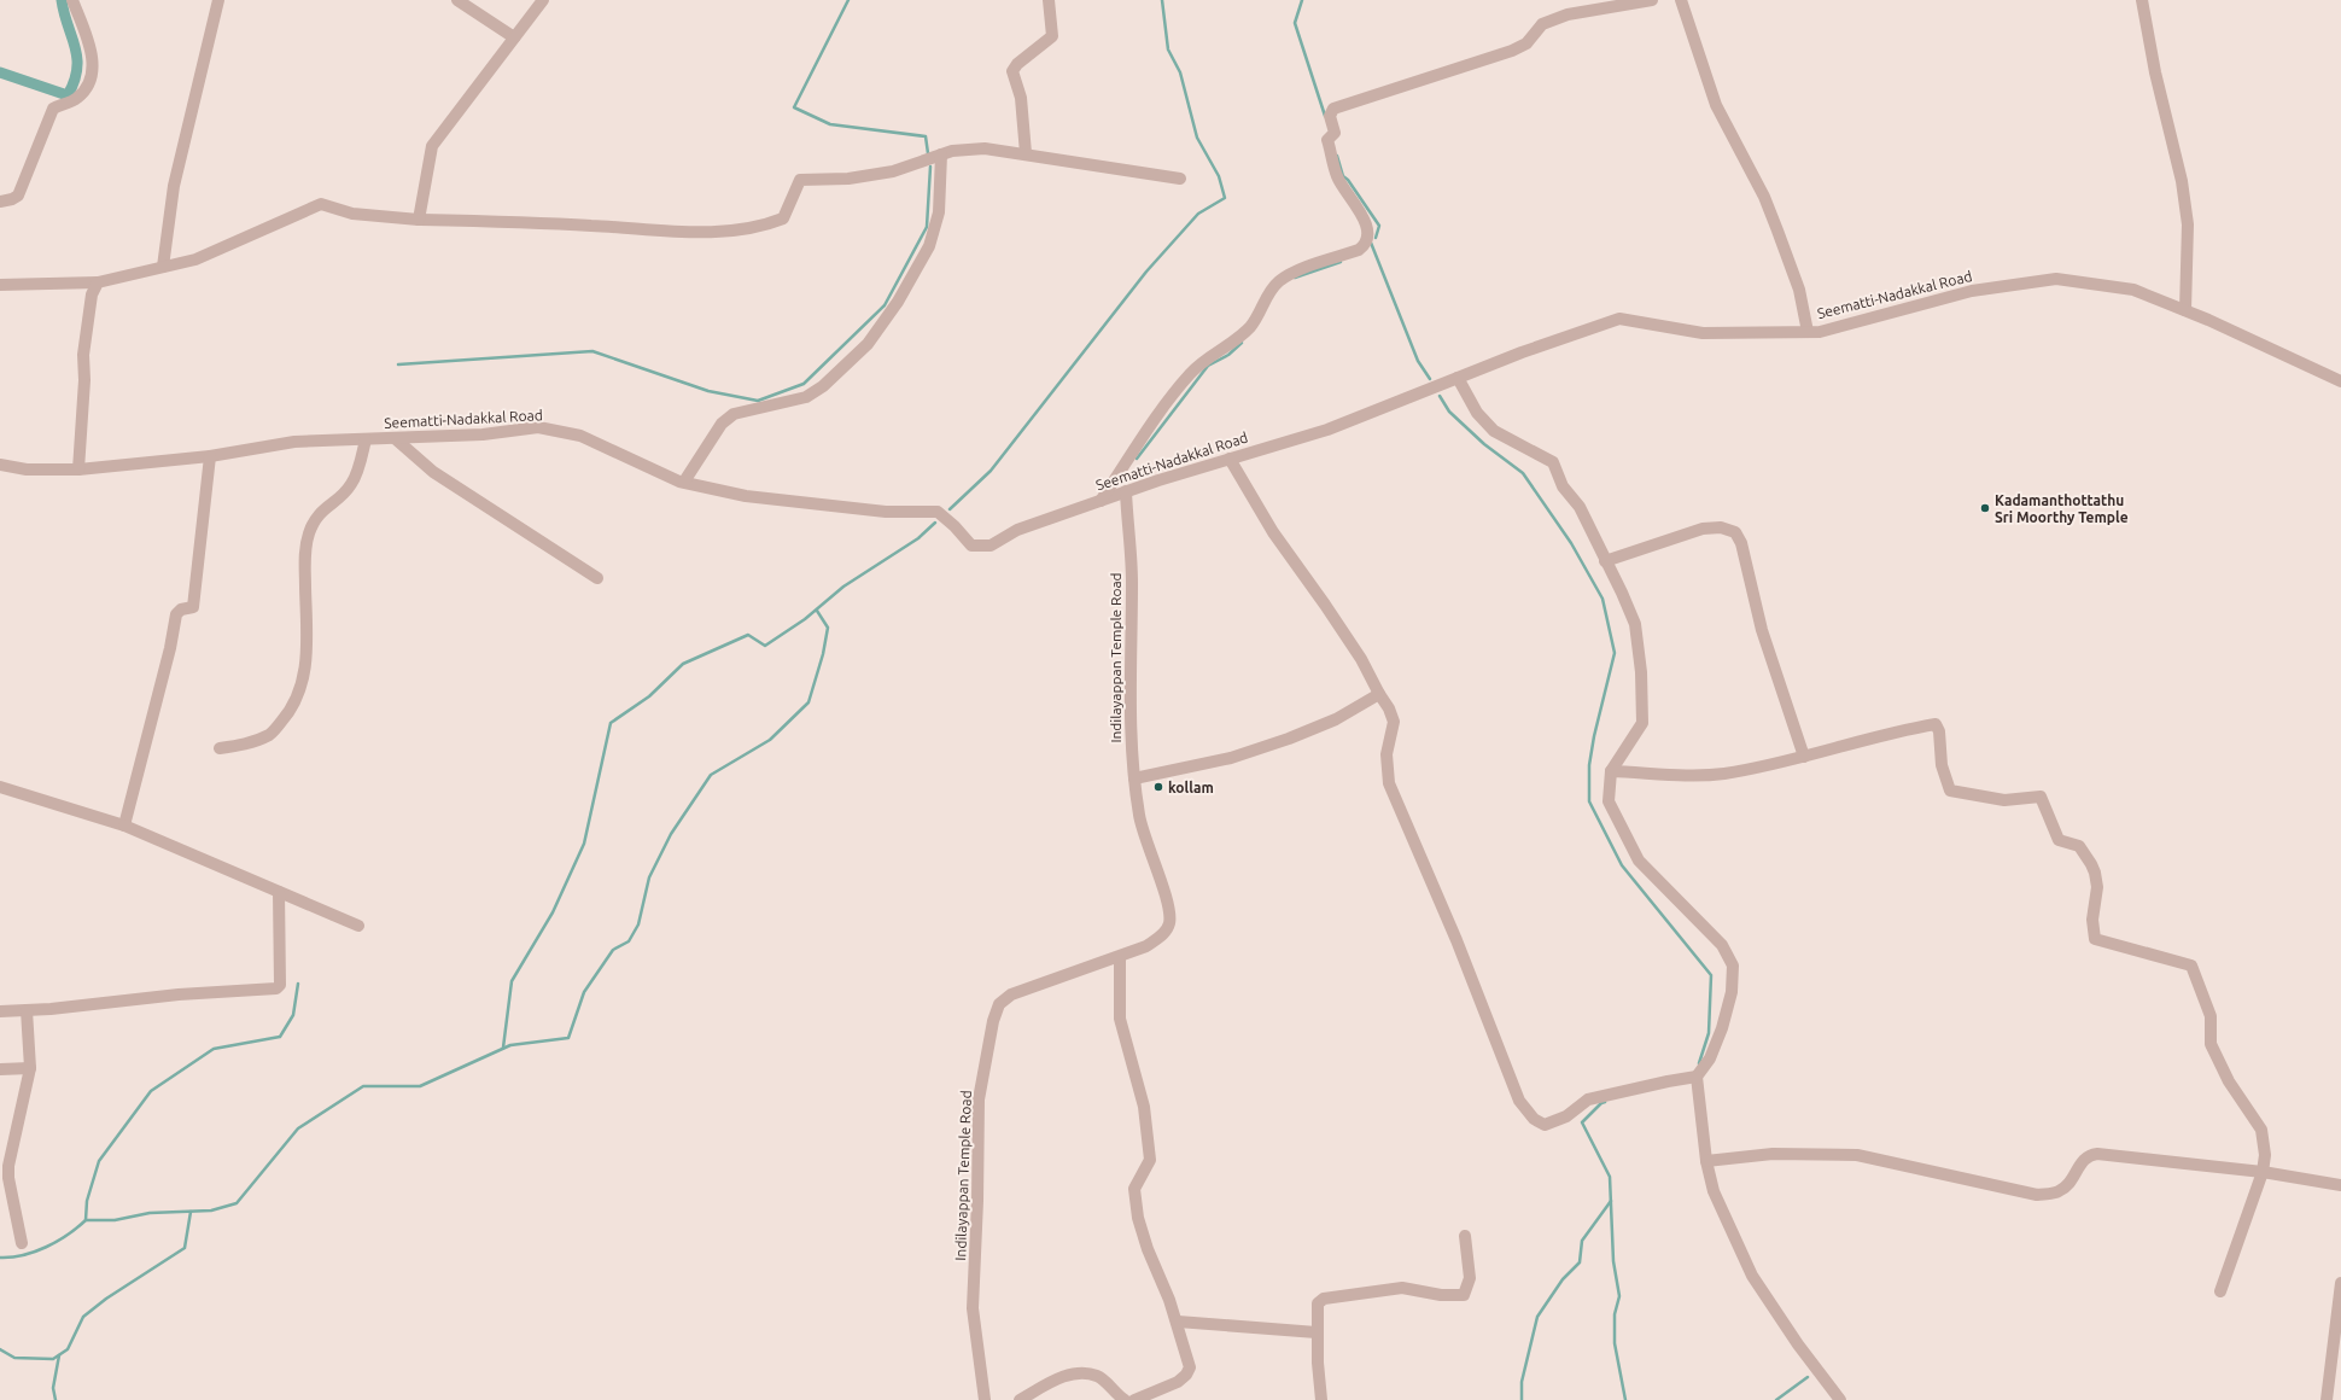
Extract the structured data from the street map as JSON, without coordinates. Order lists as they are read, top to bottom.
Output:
{
  "streets": {
    "street": ["Seematti-Nadakkal Road", "Indilayappan Temple Road"]
  },
  "crossings": [
    ["Seematti-Nadakkal Road", "Indilayappan Temple Road"]
  ],
  "places": ["Kadamanthottathu Sri Moorthy Temple", "kollam"]
}
